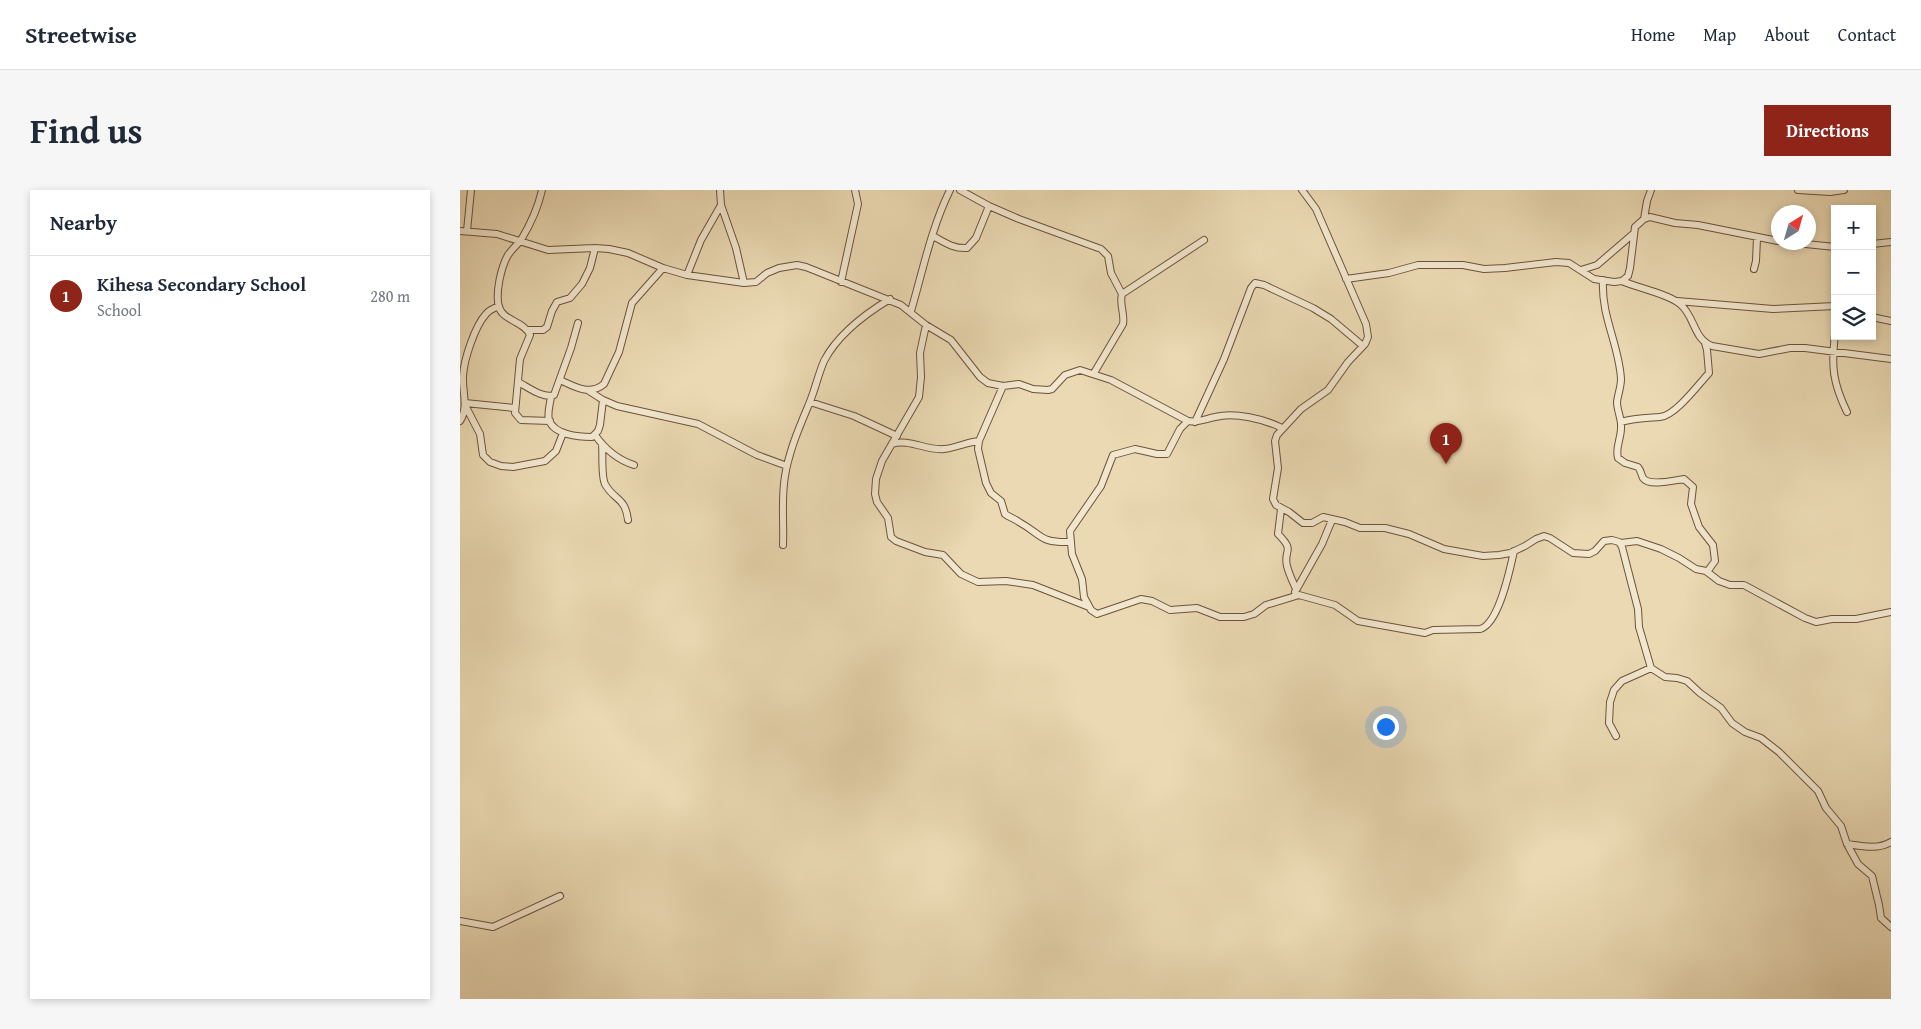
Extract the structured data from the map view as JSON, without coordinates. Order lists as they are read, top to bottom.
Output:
{
  "north": "top right",
  "page": {
    "header": "Streetwise",
    "nav": [
      "Home",
      "Map",
      "About",
      "Contact"
    ],
    "title": "Find us",
    "buttons": "Directions",
    "heading": "Nearby",
    "map_buttons": ["+", "−"],
    "list": [
      {
        "mark": "1",
        "name": "Kihesa Secondary School",
        "note": "School",
        "value": "280 m"
      }
    ],
    "pins": "1"
  }
}
